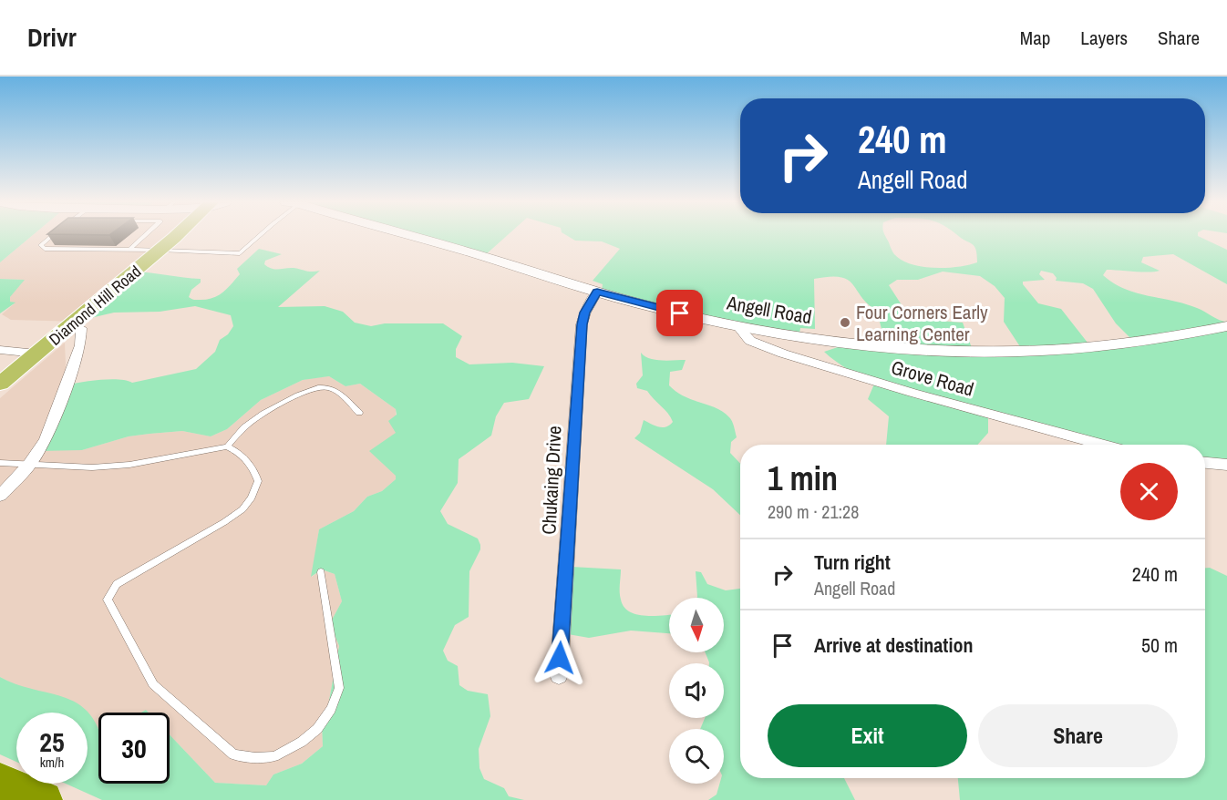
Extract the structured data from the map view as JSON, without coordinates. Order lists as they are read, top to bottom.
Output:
{
  "streets": {
    "main road": ["Diamond Hill Road", "Angell Road"],
    "street": ["Grove Road", "Chukaing Drive"]
  },
  "crossings": [
    ["Angell Road", "Grove Road"],
    ["Angell Road", "Chukaing Drive"]
  ],
  "places": ["Four Corners Early Learning Center"],
  "north": "bottom",
  "page": {
    "header": "Drivr",
    "nav": ["Map", "Layers", "Share"],
    "turn": ["240 m", "Angell Road"],
    "heading": ["1 min", "290 m · 21:28"],
    "list": [
      {
        "name": "Turn right",
        "note": "Angell Road",
        "value": "240 m"
      },
      {
        "name": "Arrive at destination",
        "value": "50 m"
      }
    ],
    "buttons": ["Exit", "Share"],
    "speed": "25 km/h",
    "limit": "30"
  }
}
